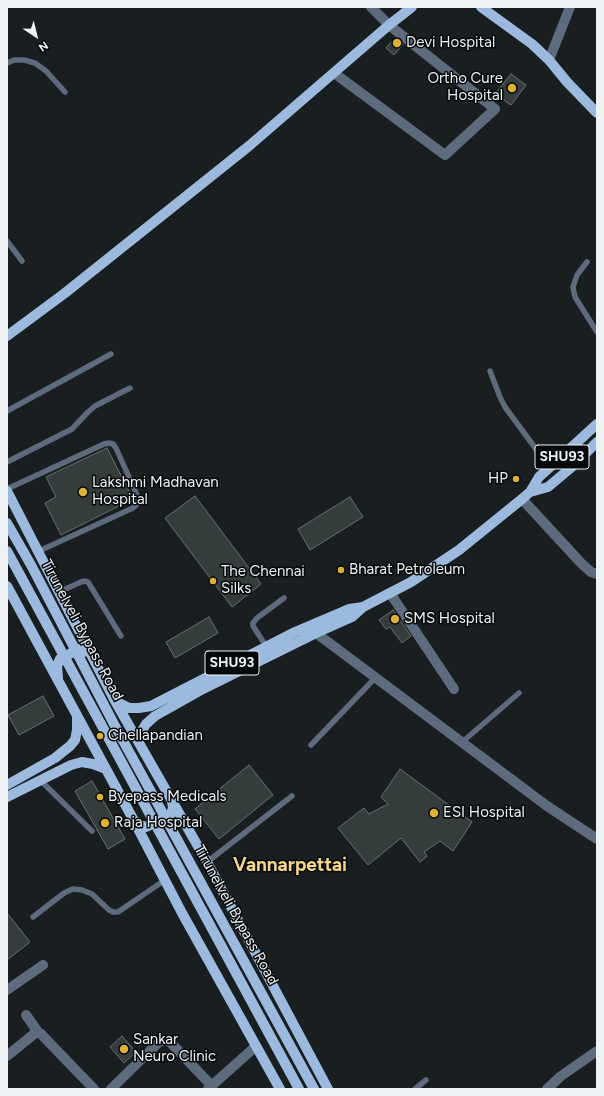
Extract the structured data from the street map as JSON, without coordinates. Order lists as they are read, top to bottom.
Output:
{
  "streets": {
    "main road": ["SHU93", "Tirunelveli Bypass Road"]
  },
  "districts": ["Vannarpettai"],
  "places": [
    "Devi Hospital",
    "Ortho Cure Hospital",
    "HP",
    "Lakshmi Madhavan Hospital",
    "Bharat Petroleum",
    "The Chennai Silks",
    "SMS Hospital",
    "Chellapandian",
    "Byepass Medicals",
    "ESI Hospital",
    "Raja Hospital",
    "Sankar Neuro Clinic"
  ],
  "north": "bottom right"
}
